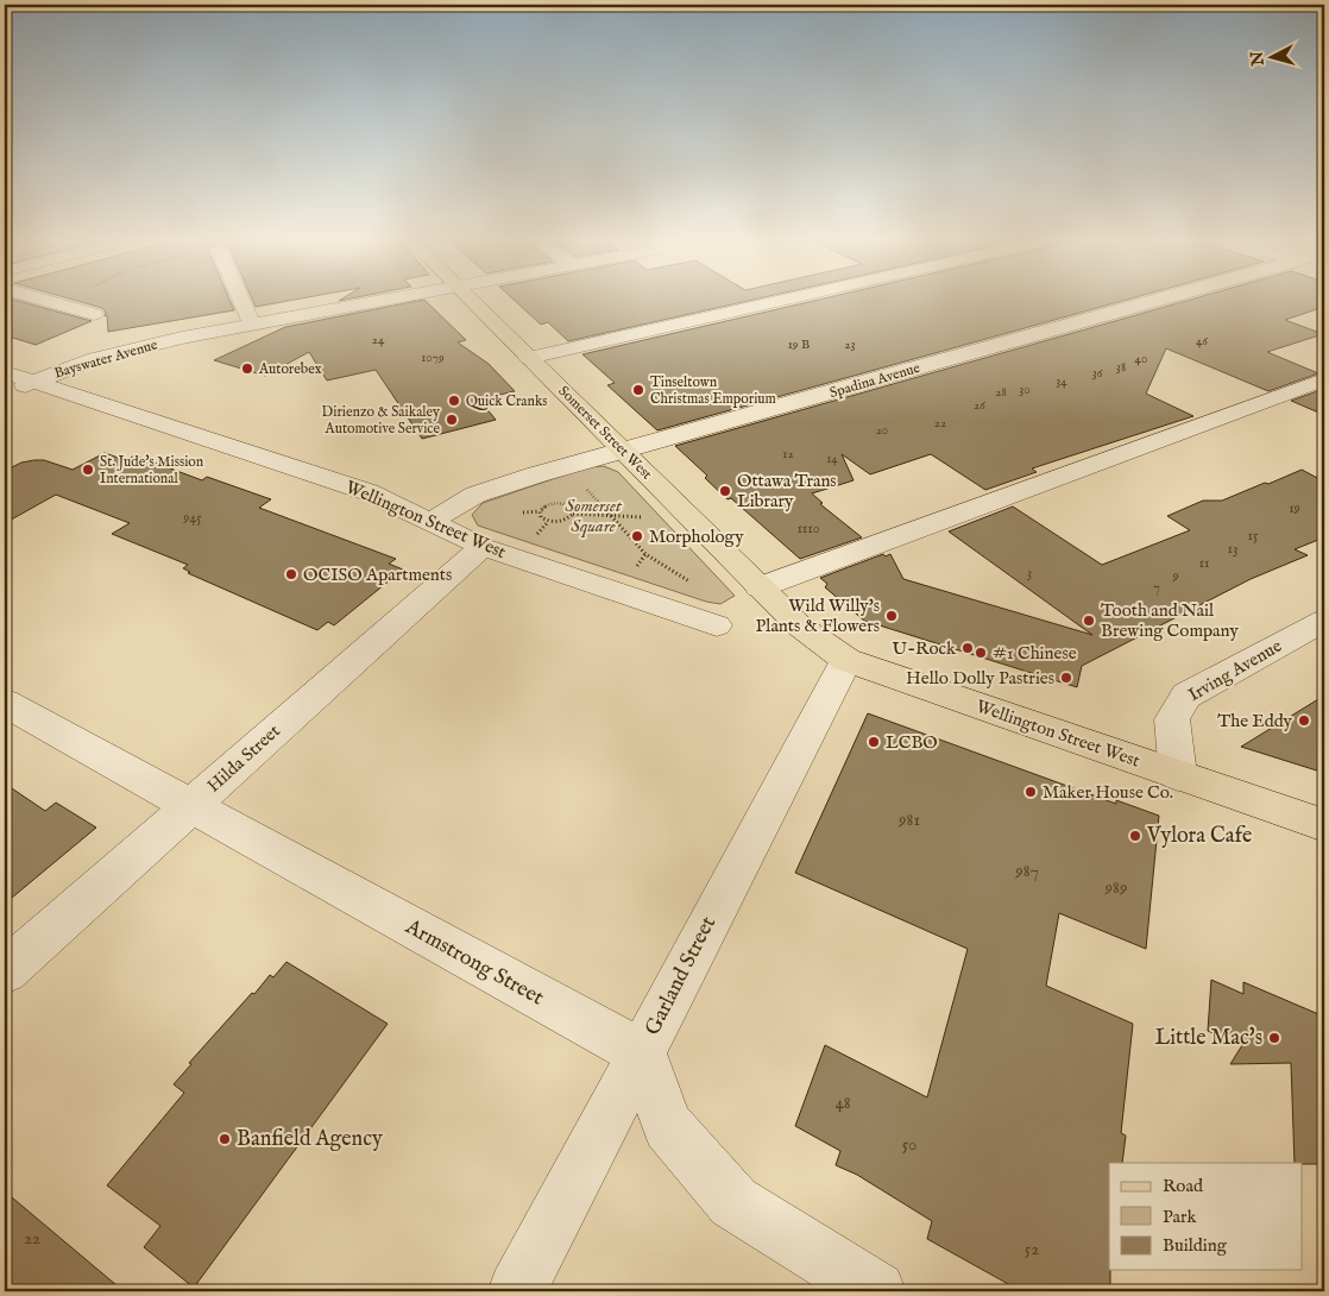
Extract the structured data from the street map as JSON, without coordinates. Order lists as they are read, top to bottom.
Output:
{
  "streets": {
    "main road": ["Somerset Street West", "Wellington Street West"],
    "street": [
      "Bayswater Avenue",
      "Spadina Avenue",
      "Irving Avenue",
      "Hilda Street",
      "Armstrong Street",
      "Garland Street"
    ]
  },
  "crossings": [
    ["Bayswater Avenue", "Wellington Street West"],
    ["Spadina Avenue", "Somerset Street West"],
    ["Spadina Avenue", "Wellington Street West"],
    ["Somerset Street West", "Wellington Street West"],
    ["Wellington Street West", "Irving Avenue"],
    ["Wellington Street West", "Hilda Street"],
    ["Wellington Street West", "Garland Street"],
    ["Hilda Street", "Armstrong Street"],
    ["Armstrong Street", "Garland Street"]
  ],
  "parks": ["Somerset Square"],
  "places": [
    "Autorebex",
    "Tinseltown Christmas Emporium",
    "Quick Cranks",
    "Dirienzo & Saikaley Automotive Service",
    "St. Jude's Mission International",
    "Ottawa Trans Library",
    "Morphology",
    "OCISO Apartments",
    "Wild Willy's Plants & Flowers",
    "Tooth and Nail Brewing Company",
    "U-Rock",
    "#1 Chinese",
    "Hello Dolly Pastries",
    "The Eddy",
    "LCBO",
    "Maker House Co.",
    "Vylora Cafe",
    "Little Mac's",
    "Banfield Agency"
  ],
  "house_numbers": [
    "24",
    "46",
    "19 B",
    "23",
    "1079",
    "40",
    "38",
    "36",
    "34",
    "30",
    "28",
    "26",
    "22",
    "20",
    "12",
    "14",
    "19",
    "945",
    "1110",
    "15",
    "13",
    "11",
    "3",
    "9",
    "7",
    "981",
    "987",
    "989",
    "48",
    "50",
    "22",
    "52"
  ],
  "legend": ["Road", "Park", "Building"],
  "north": "left"
}
